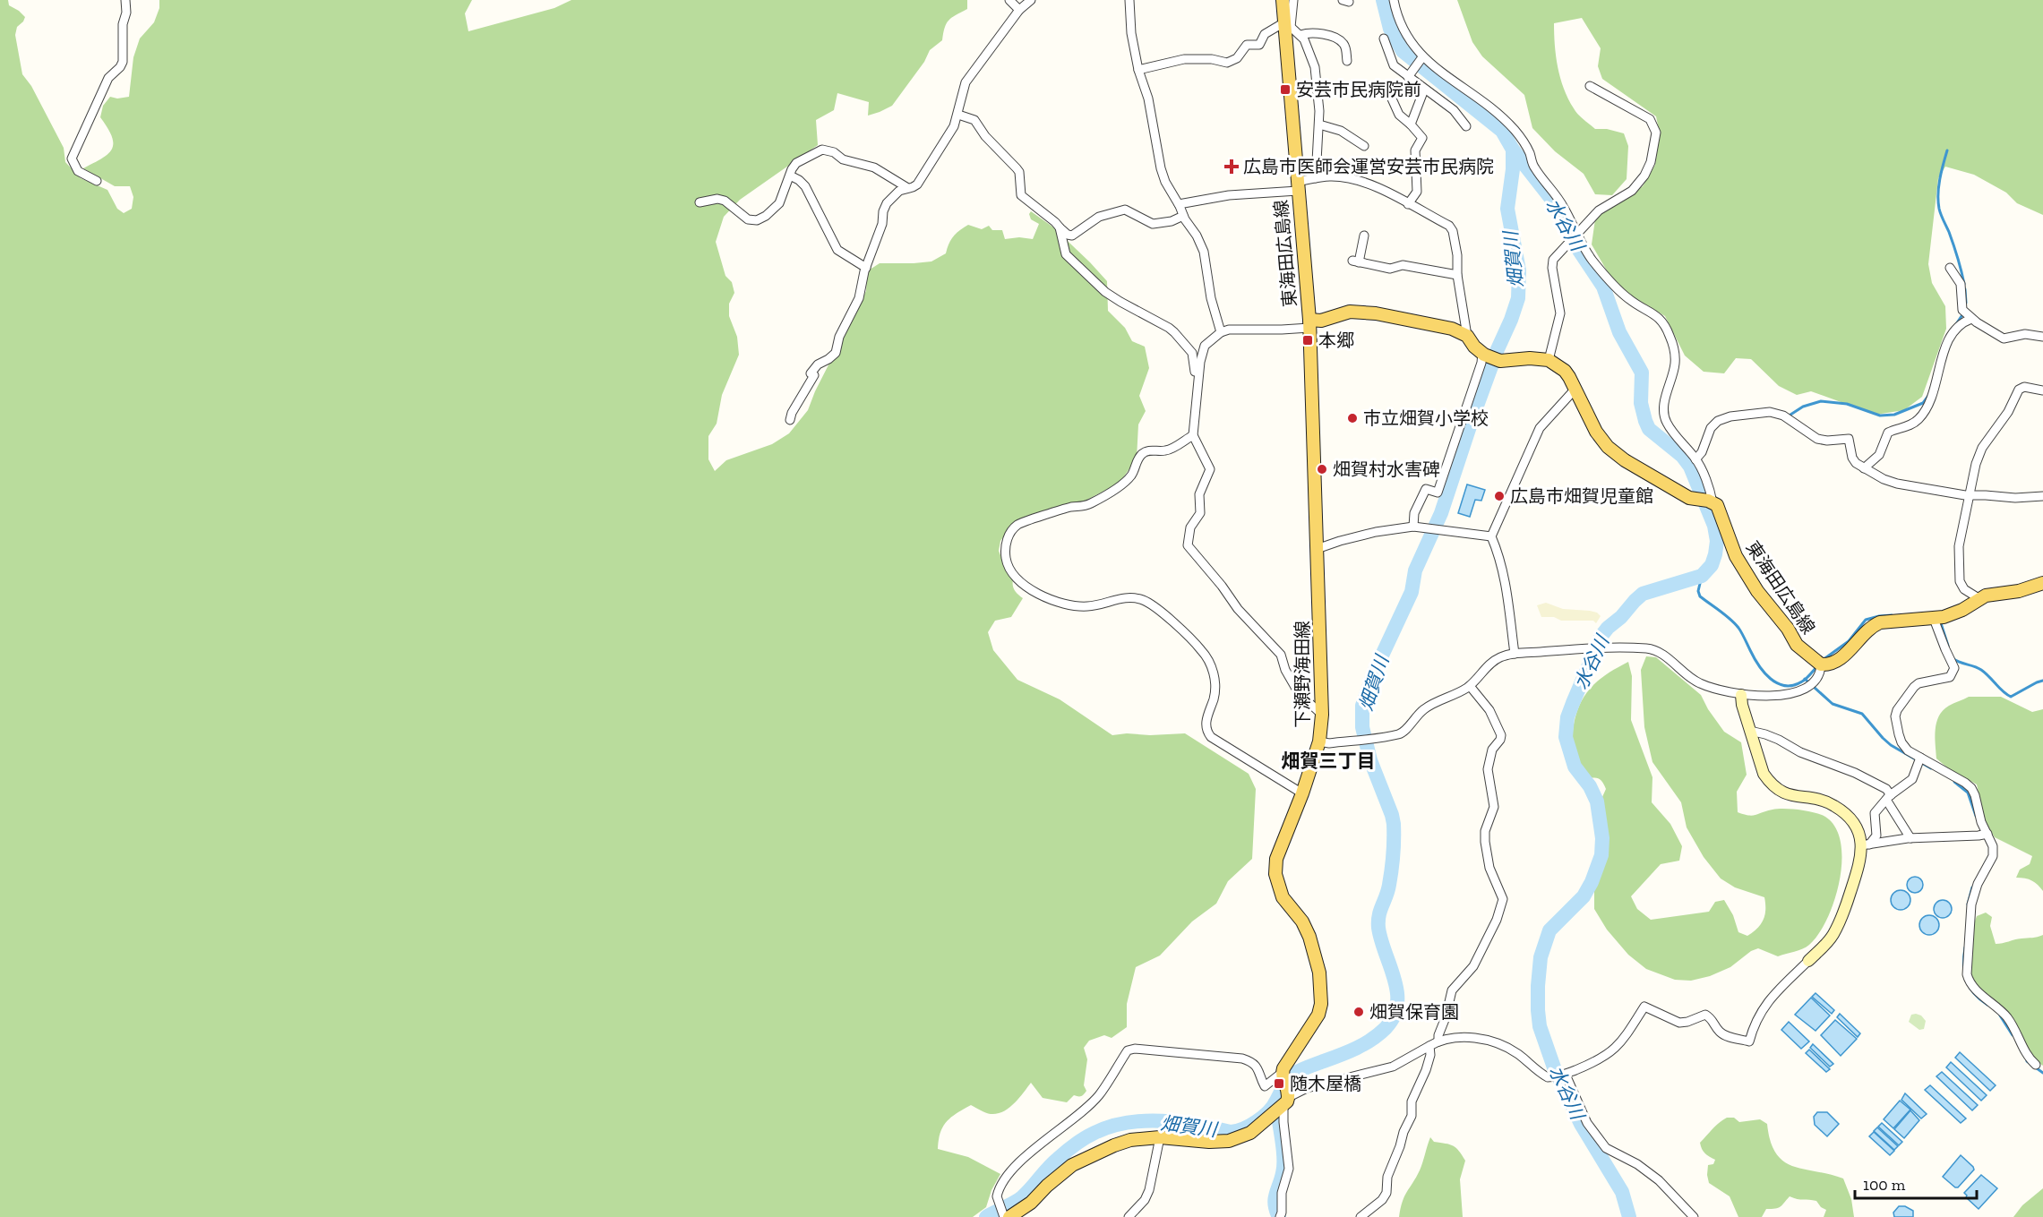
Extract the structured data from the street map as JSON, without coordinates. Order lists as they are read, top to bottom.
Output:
{
  "streets": {
    "main road": ["東海田広島線", "下瀬野海田線"]
  },
  "crossings": [
    ["東海田広島線", "下瀬野海田線"]
  ],
  "districts": ["畑賀三丁目"],
  "water": ["水谷川", "畑賀川"],
  "places": {
    "transit": ["安芸市民病院前", "本郷", "随木屋橋"],
    "health": ["広島市医師会運営安芸市民病院"],
    "other": [
      "市立畑賀小学校",
      "畑賀村水害碑",
      "広島市畑賀児童館",
      "畑賀保育園"
    ]
  },
  "scale_bar": "100 m"
}
